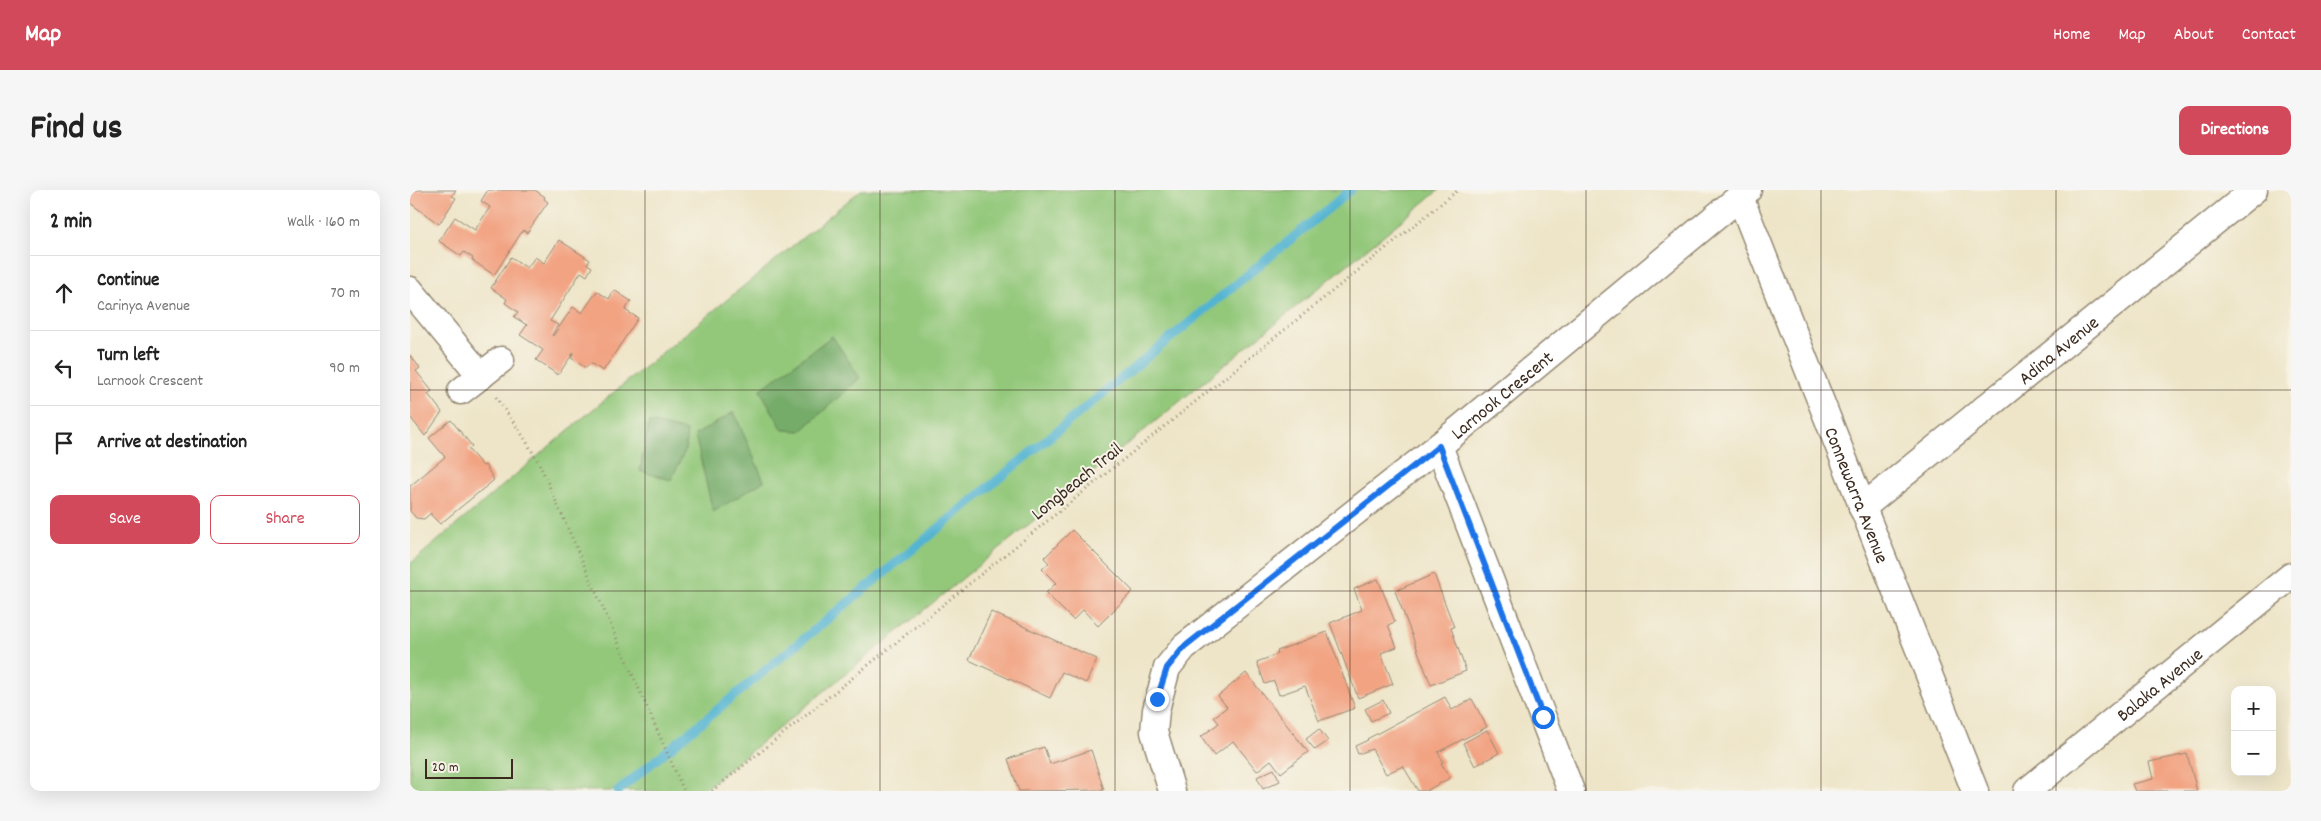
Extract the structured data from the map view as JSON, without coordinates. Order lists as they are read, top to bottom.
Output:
{
  "streets": {
    "street": [
      "Adina Avenue",
      "Larnook Crescent",
      "Connewarra Avenue",
      "Balaka Avenue"
    ],
    "path": ["Longbeach Trail"]
  },
  "crossings": [
    ["Adina Avenue", "Connewarra Avenue"],
    ["Larnook Crescent", "Connewarra Avenue"]
  ],
  "scale_bar": "20 m",
  "page": {
    "header": "Map",
    "nav": [
      "Home",
      "Map",
      "About",
      "Contact"
    ],
    "title": "Find us",
    "buttons": [
      "Directions",
      ["Save", "Share"]
    ],
    "heading": ["2 min", "Walk · 160 m"],
    "list": [
      ["Continue", "Carinya Avenue", "70 m"],
      ["Turn left", "Larnook Crescent", "90 m"],
      "Arrive at destination"
    ],
    "map_buttons": ["+", "−"],
    "scale": "20 m"
  }
}
